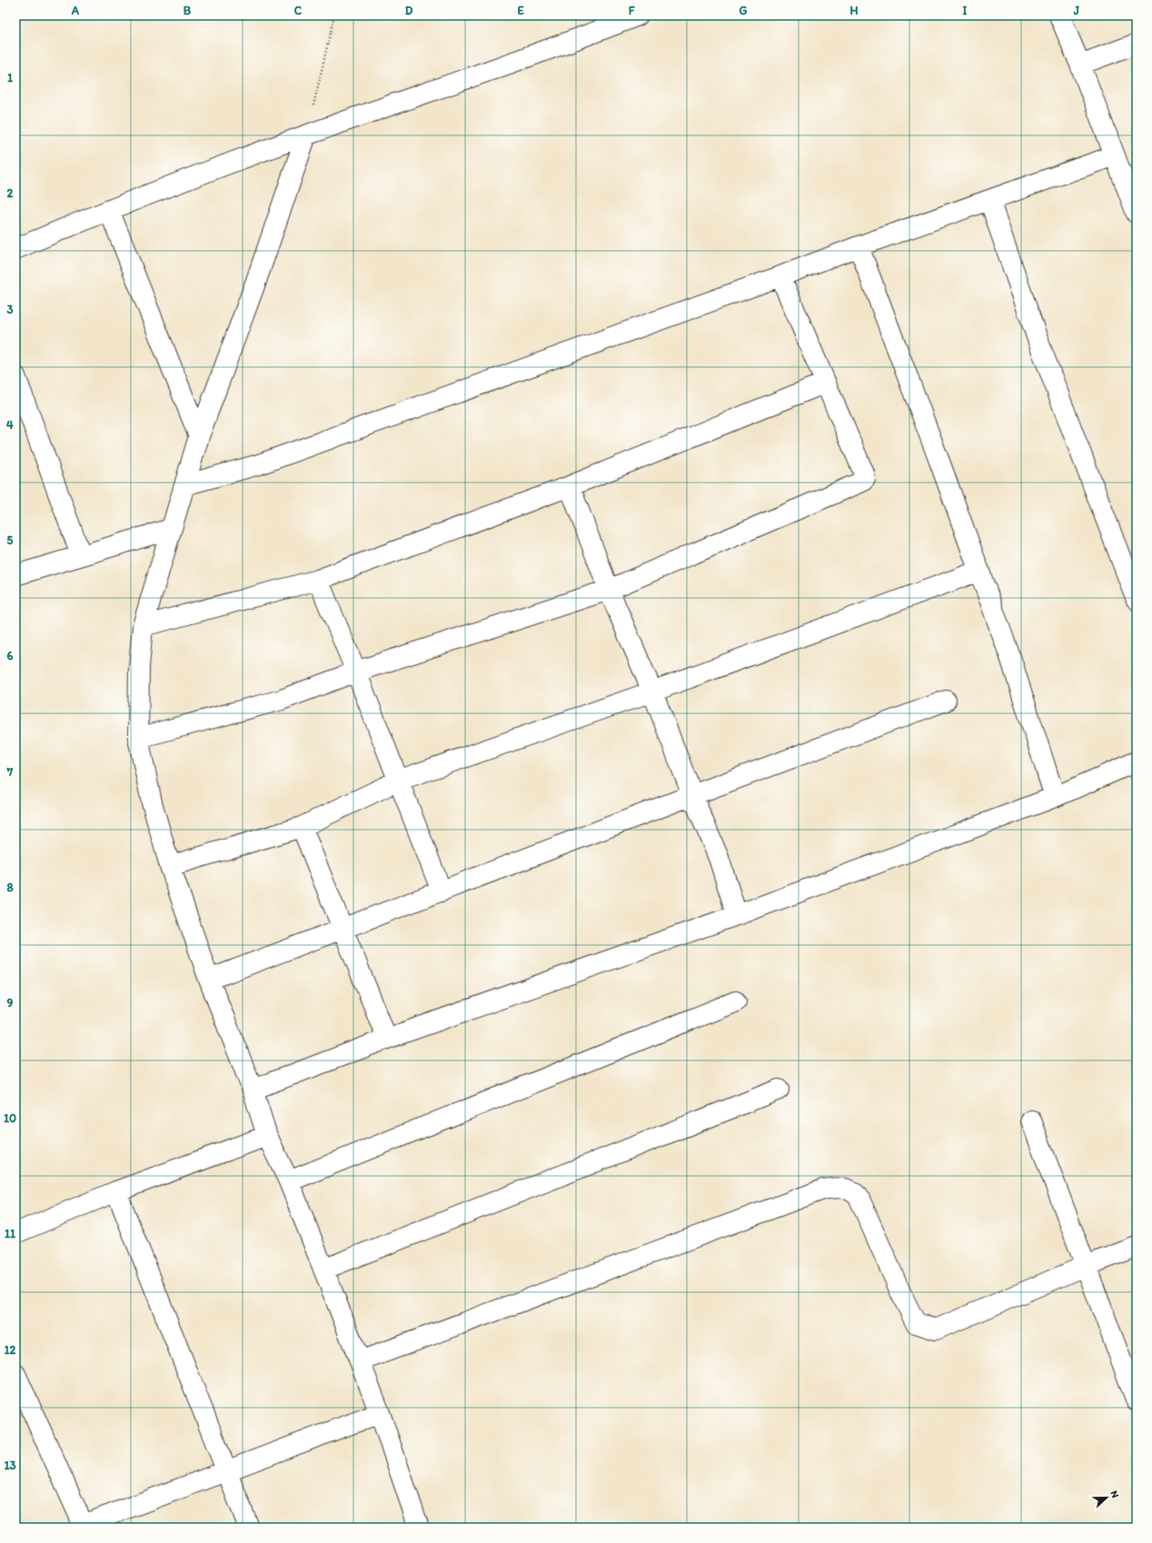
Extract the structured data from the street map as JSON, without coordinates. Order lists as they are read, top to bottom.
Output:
{
  "north": "right",
  "grid": {
    "columns": [
      "A",
      "B",
      "C",
      "D",
      "E",
      "F",
      "G",
      "H",
      "I",
      "J"
    ],
    "rows": [
      "1",
      "2",
      "3",
      "4",
      "5",
      "6",
      "7",
      "8",
      "9",
      "10",
      "11",
      "12",
      "13"
    ]
  }
}
